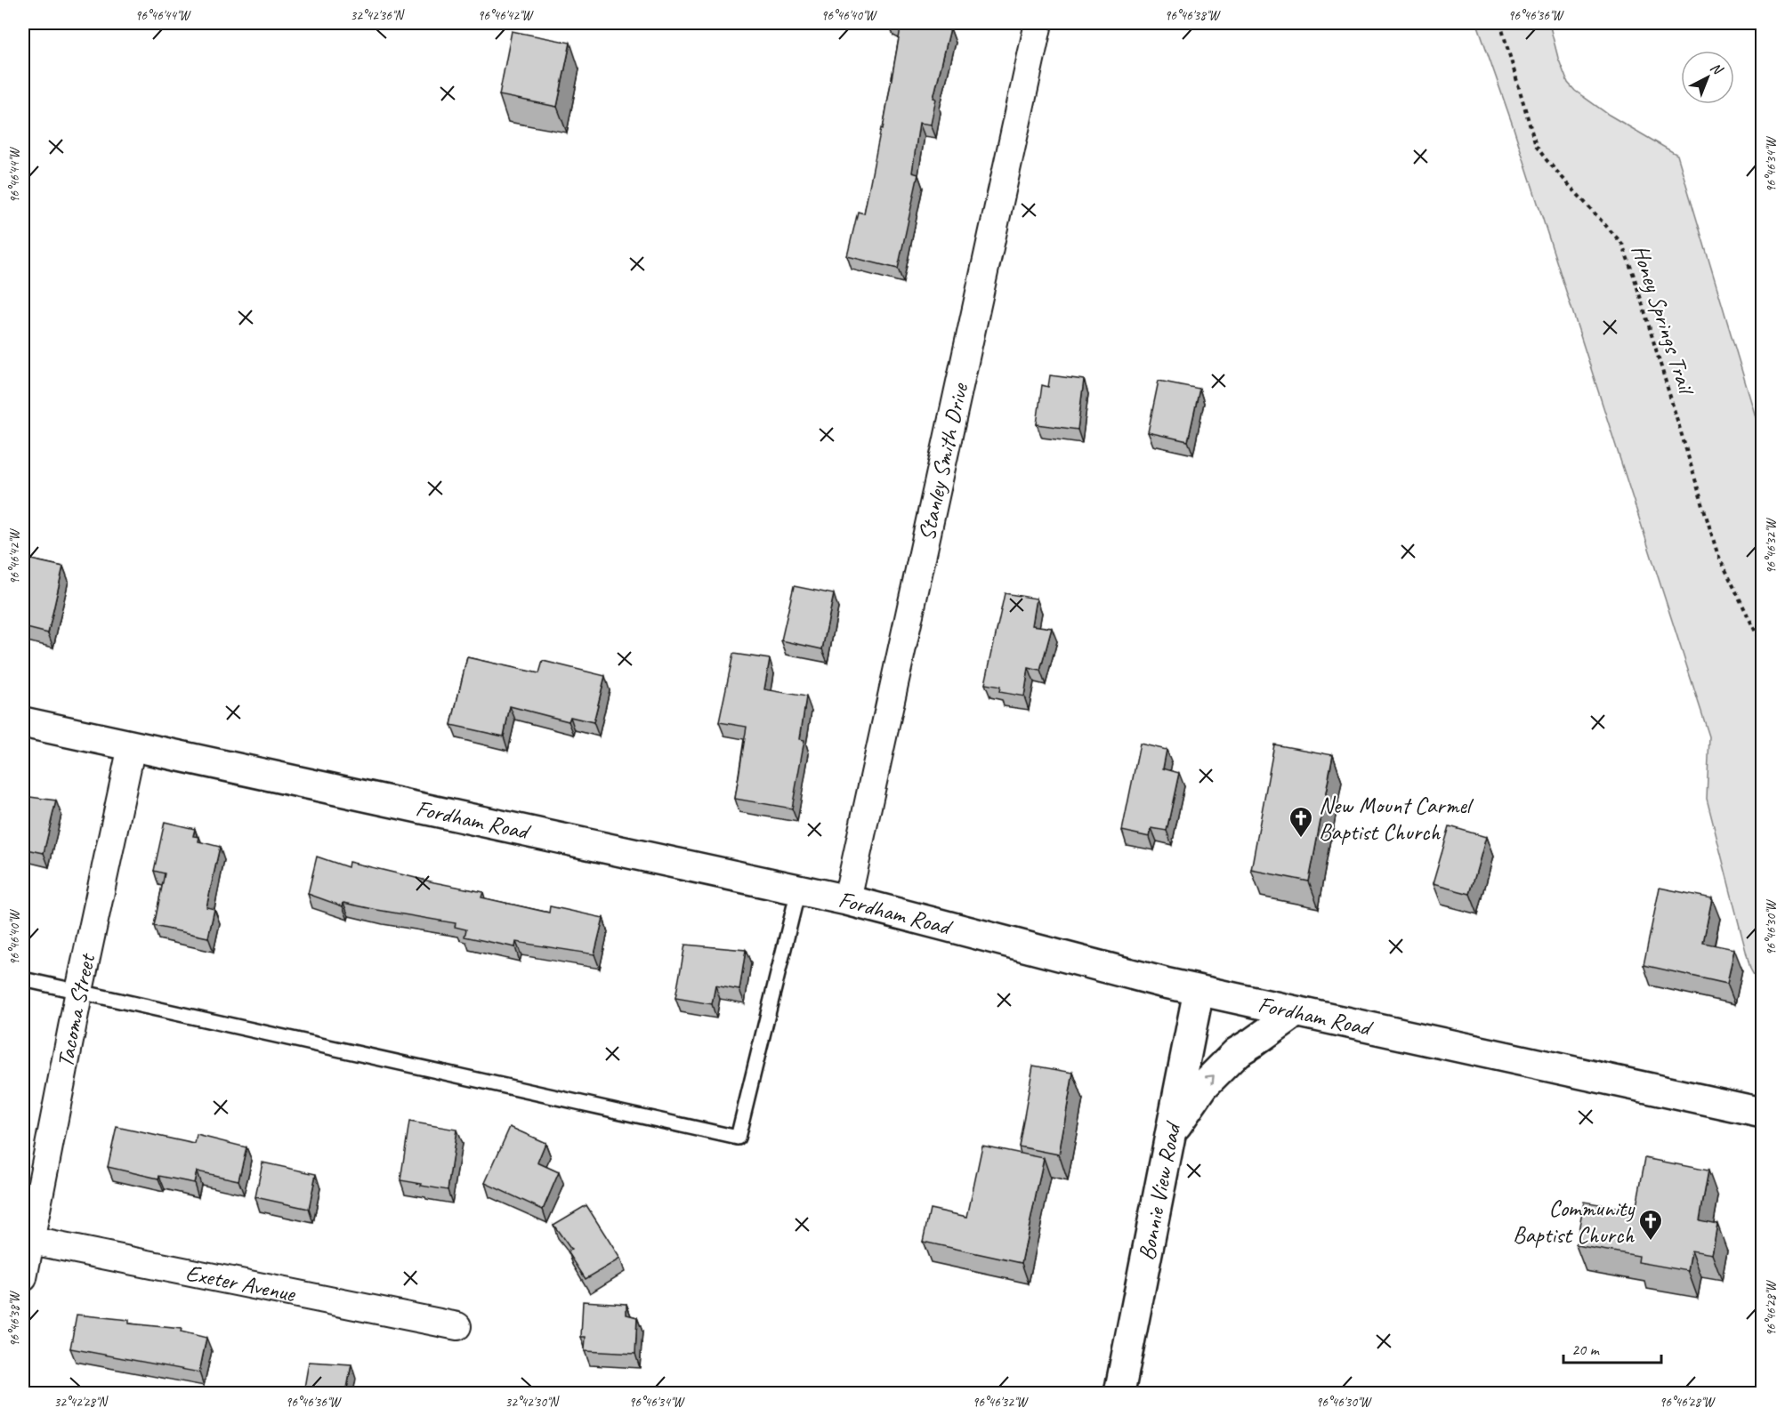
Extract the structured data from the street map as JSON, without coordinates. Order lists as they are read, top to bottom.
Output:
{
  "streets": {
    "street": [
      "Stanley Smith Drive",
      "Fordham Road",
      "Tacoma Street",
      "Bonnie View Road",
      "Exeter Avenue"
    ],
    "path": ["Honey Springs Trail"]
  },
  "crossings": [
    ["Stanley Smith Drive", "Fordham Road"],
    ["Fordham Road", "Tacoma Street"],
    ["Fordham Road", "Bonnie View Road"],
    ["Tacoma Street", "Exeter Avenue"]
  ],
  "places": {
    "church": ["New Mount Carmel Baptist Church", "Community Baptist Church"]
  },
  "scale_bar": "20 m",
  "north": "top right",
  "coordinates": [
    "96°46'44\"W",
    "32°42'36\"N",
    "96°46'42\"W",
    "96°46'40\"W",
    "96°46'38\"W",
    "96°46'36\"W",
    "96°46'34\"W",
    "96°46'32\"W",
    "96°46'30\"W",
    "96°46'28\"W",
    "32°42'28\"N",
    "32°42'30\"N"
  ]
}
